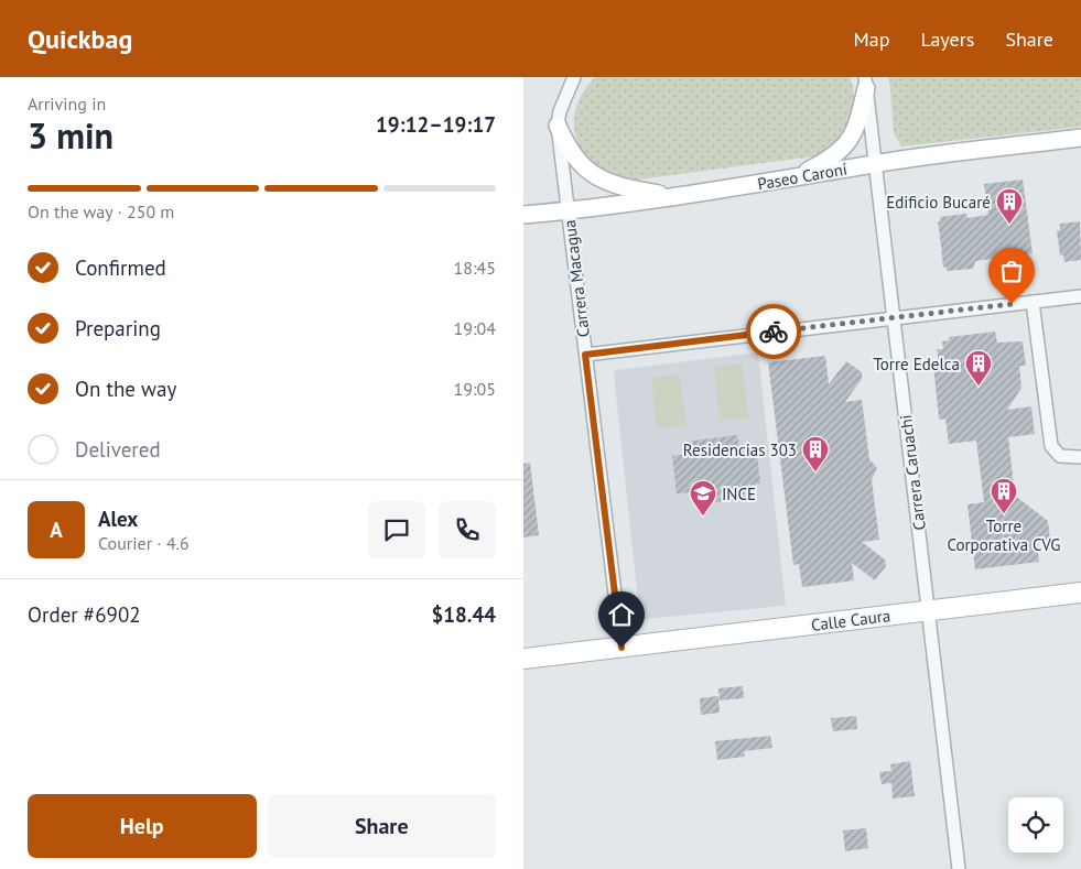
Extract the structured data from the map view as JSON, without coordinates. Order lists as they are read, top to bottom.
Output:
{
  "streets": {
    "main road": ["Calle Caura"],
    "street": ["Paseo Caroní", "Carrera Macagua", "Carrera Caruachi"]
  },
  "crossings": [
    ["Paseo Caroní", "Carrera Macagua"],
    ["Paseo Caroní", "Carrera Caruachi"],
    ["Carrera Macagua", "Calle Caura"],
    ["Carrera Caruachi", "Calle Caura"]
  ],
  "places": {
    "building": [
      "Edificio Bucaré",
      "Torre Edelca",
      "Residencias 303",
      "Torre Corporativa CVG"
    ],
    "school or university": ["INCE"]
  },
  "page": {
    "header": "Quickbag",
    "nav": ["Map", "Layers", "Share"],
    "heading": ["3 min", "Arriving in", "19:12–19:17"],
    "panel": [
      "Alex",
      "Courier · 4.6",
      "Order #6902",
      "$18.44"
    ],
    "bar": "On the way · 250 m",
    "list": [
      ["Confirmed", "18:45"],
      ["Preparing", "19:04"],
      ["On the way", "19:05"],
      "Delivered"
    ],
    "round": "A",
    "buttons": ["Help", "Share"]
  }
}
